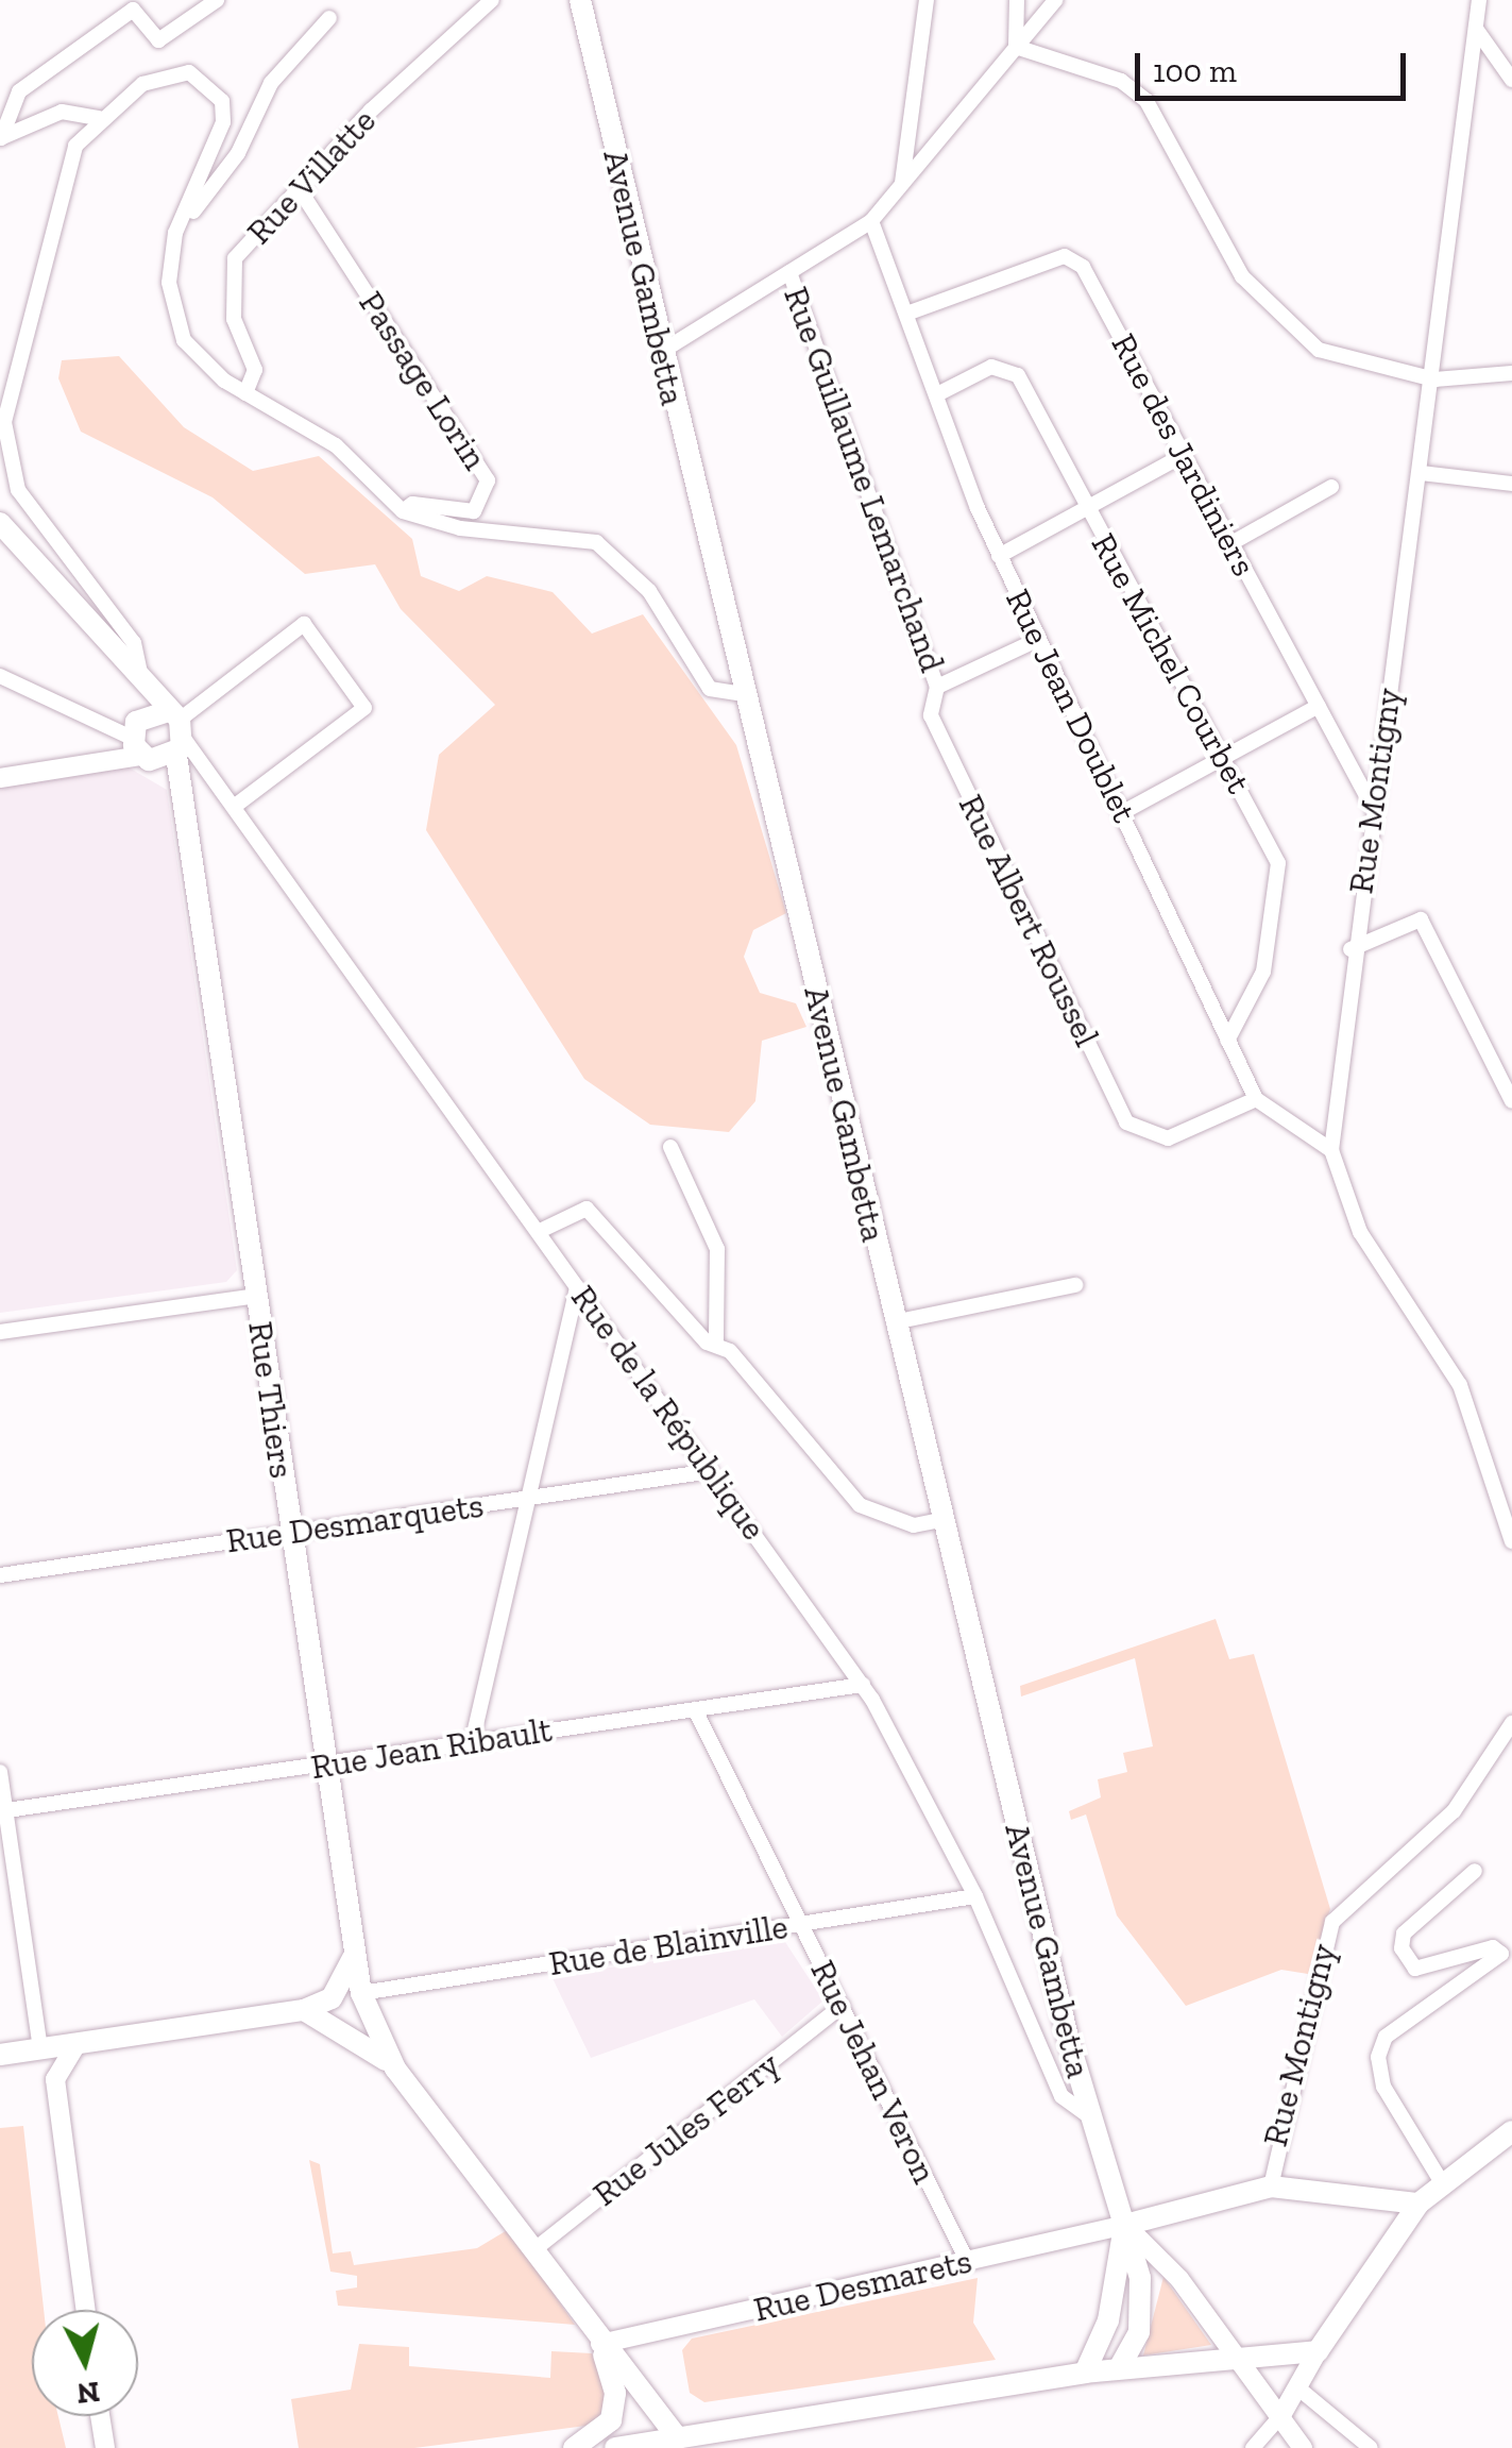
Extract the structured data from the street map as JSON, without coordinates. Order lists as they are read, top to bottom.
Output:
{
  "streets": {
    "main road": ["Avenue Gambetta", "Rue Thiers"],
    "street": [
      "Rue Villatte",
      "Passage Lorin",
      "Rue des Jardiniers",
      "Rue Guillaume Lemarchand",
      "Rue Michel Courbet",
      "Rue Jean Doublet",
      "Rue Montigny",
      "Rue Albert Roussel",
      "Rue de la République",
      "Rue Desmarquets",
      "Rue Jean Ribault",
      "Rue de Blainville",
      "Rue Jehan Veron",
      "Rue Jules Ferry",
      "Rue Desmarets"
    ]
  },
  "crossings": [
    ["Rue Villatte", "Passage Lorin"],
    ["Avenue Gambetta", "Rue de la République"],
    ["Avenue Gambetta", "Rue Desmarets"],
    ["Rue des Jardiniers", "Rue Jean Doublet"],
    ["Rue des Jardiniers", "Rue Montigny"],
    ["Rue Guillaume Lemarchand", "Rue Albert Roussel"],
    ["Rue Michel Courbet", "Rue Jean Doublet"],
    ["Rue Jean Doublet", "Rue Montigny"],
    ["Rue Jean Doublet", "Rue Albert Roussel"],
    ["Rue Thiers", "Rue de la République"],
    ["Rue Thiers", "Rue Desmarquets"],
    ["Rue Thiers", "Rue Jean Ribault"],
    ["Rue Thiers", "Rue de Blainville"],
    ["Rue de la République", "Rue Desmarquets"],
    ["Rue de la République", "Rue Jean Ribault"],
    ["Rue de la République", "Rue de Blainville"],
    ["Rue Jean Ribault", "Rue Jehan Veron"],
    ["Rue de Blainville", "Rue Jehan Veron"],
    ["Rue Jehan Veron", "Rue Jules Ferry"],
    ["Rue Jehan Veron", "Rue Desmarets"]
  ],
  "scale_bar": "100 m",
  "north": "bottom"
}
